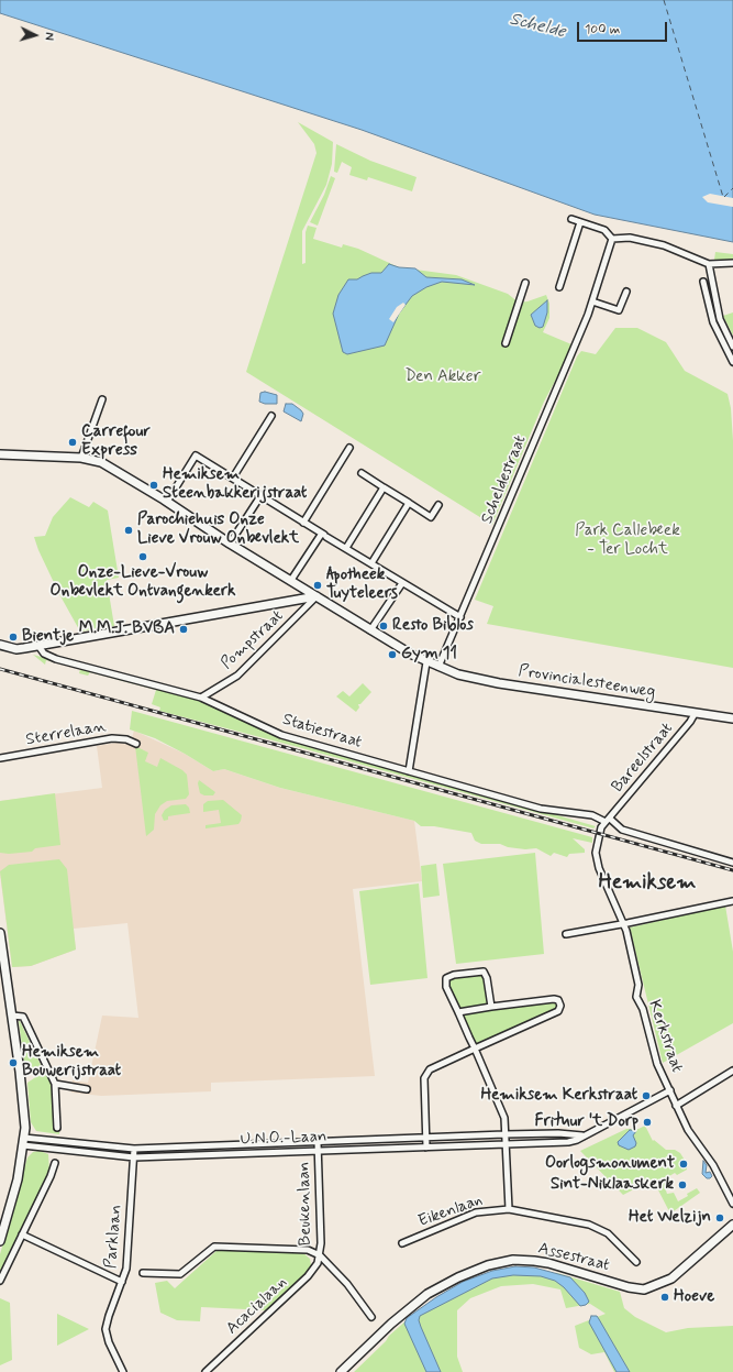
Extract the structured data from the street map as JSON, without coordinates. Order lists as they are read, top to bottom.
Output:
{
  "streets": {
    "street": [
      "Scheldestraat",
      "Pompstraat",
      "Provincialesteenweg",
      "Statiestraat",
      "Sterrelaan",
      "Bareelstraat",
      "Kerkstraat",
      "U.N.O.-Laan",
      "Beukenlaan",
      "Eikenlaan",
      "Parklaan",
      "Assestraat",
      "Acacialaan"
    ]
  },
  "crossings": [
    ["Scheldestraat", "Provincialesteenweg"],
    ["Pompstraat", "Provincialesteenweg"],
    ["Pompstraat", "Statiestraat"],
    ["Provincialesteenweg", "Bareelstraat"],
    ["Statiestraat", "Bareelstraat"],
    ["Statiestraat", "Kerkstraat"],
    ["Bareelstraat", "Kerkstraat"],
    ["Kerkstraat", "U.N.O.-Laan"],
    ["U.N.O.-Laan", "Beukenlaan"],
    ["U.N.O.-Laan", "Eikenlaan"],
    ["U.N.O.-Laan", "Parklaan"],
    ["Beukenlaan", "Acacialaan"]
  ],
  "districts": ["Hemiksem"],
  "water": ["Schelde"],
  "parks": ["Den Akker", "Park Callebeek - Ter Locht"],
  "places": [
    "Carrefour Express",
    "Hemiksem Steenbakkerijstraat",
    "Parochiehuis Onze Lieve Vrouw Onbevlekt",
    "Onze-Lieve-Vrouw Onbevlekt Ontvangenkerk",
    "Apotheek Tuyteleers",
    "Resto Biblos",
    "M.M.J. BVBA",
    "Bientje",
    "Gym 11",
    "Hemiksem Bouwerijstraat",
    "Hemiksem Kerkstraat",
    "Frituur 't Dorp",
    "Oorlogsmonument",
    "Sint-Niklaaskerk",
    "Het Welzijn",
    "Hoeve"
  ],
  "scale_bar": "100 m",
  "north": "right"
}
